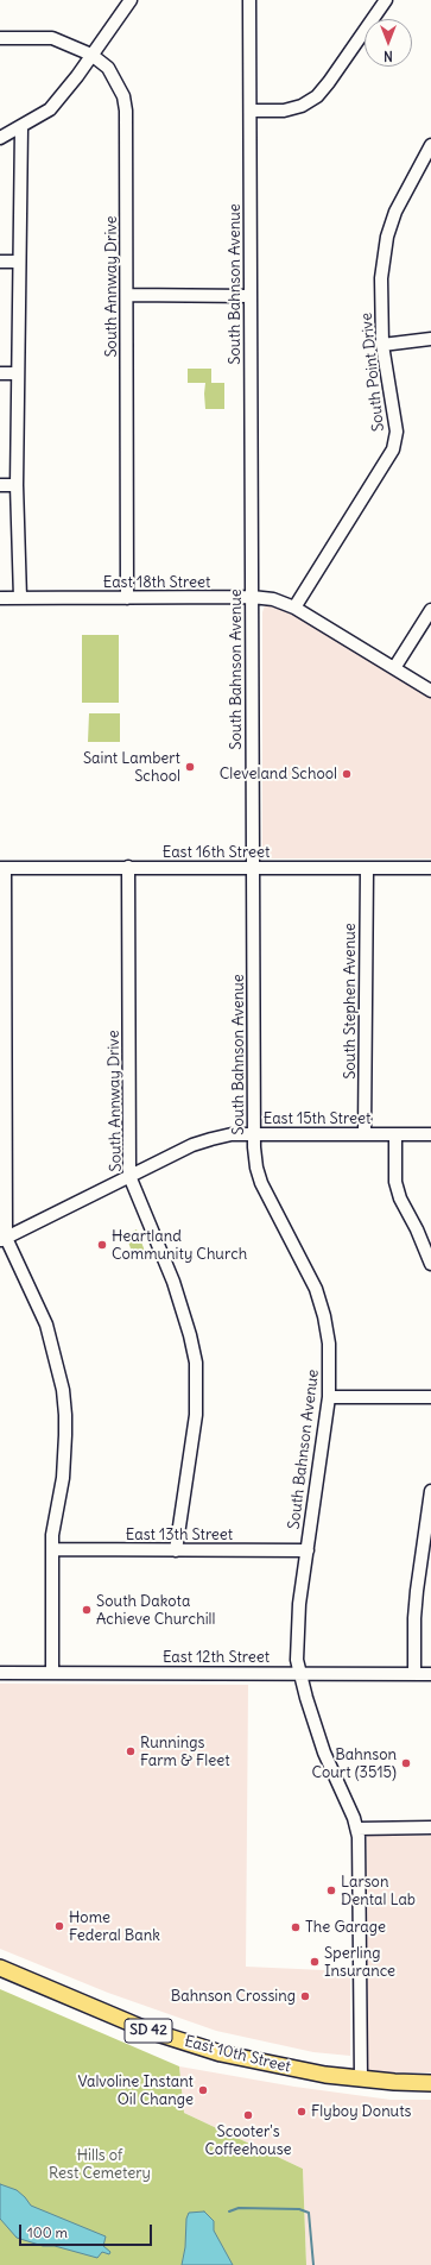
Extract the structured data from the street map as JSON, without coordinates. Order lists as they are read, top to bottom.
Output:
{
  "streets": {
    "main road": ["SD 42", "East 10th Street"],
    "street": [
      "South Bahnson Avenue",
      "South Annway Drive",
      "South Point Drive",
      "East 18th Street",
      "East 16th Street",
      "South Stephen Avenue",
      "East 15th Street",
      "East 13th Street",
      "East 12th Street"
    ]
  },
  "crossings": [
    ["South Bahnson Avenue", "East 18th Street"],
    ["South Bahnson Avenue", "East 16th Street"],
    ["South Bahnson Avenue", "East 15th Street"],
    ["South Bahnson Avenue", "East 13th Street"],
    ["South Bahnson Avenue", "East 12th Street"],
    ["South Bahnson Avenue", "East 10th Street"],
    ["South Annway Drive", "East 18th Street"],
    ["South Annway Drive", "East 16th Street"],
    ["South Annway Drive", "East 15th Street"],
    ["South Annway Drive", "East 13th Street"],
    ["South Point Drive", "East 18th Street"],
    ["East 16th Street", "South Stephen Avenue"],
    ["South Stephen Avenue", "East 15th Street"]
  ],
  "parks": ["Hills of Rest Cemetery"],
  "places": [
    "Saint Lambert School",
    "Cleveland School",
    "Heartland Community Church",
    "South Dakota Achieve Churchill",
    "Runnings Farm & Fleet",
    "Bahnson Court (3515)",
    "Larson Dental Lab",
    "Home Federal Bank",
    "The Garage",
    "Sperling Insurance",
    "Bahnson Crossing",
    "Valvoline Instant Oil Change",
    "Flyboy Donuts",
    "Scooter's Coffeehouse"
  ],
  "scale_bar": "100 m",
  "north": "bottom"
}
